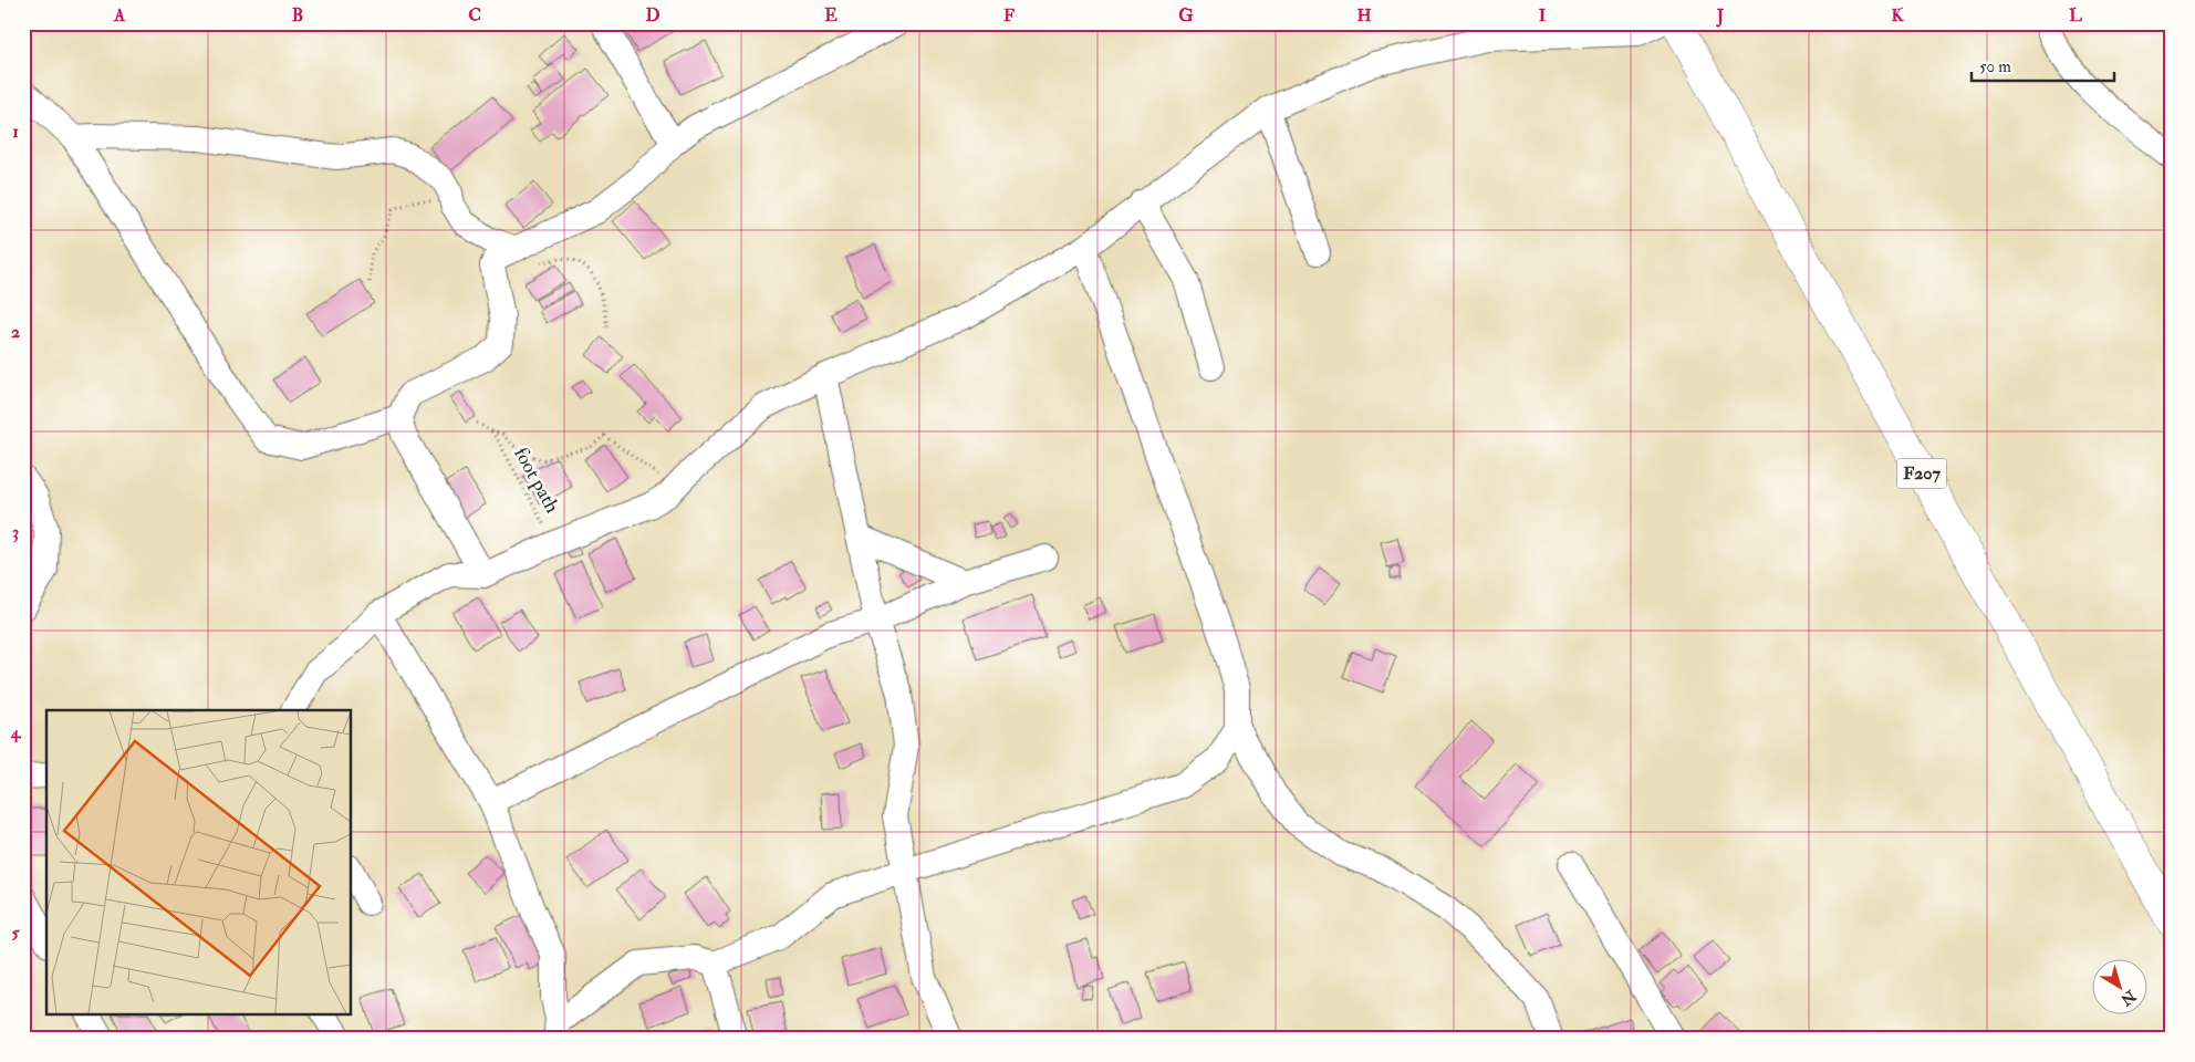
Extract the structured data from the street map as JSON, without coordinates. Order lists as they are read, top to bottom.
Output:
{
  "streets": {
    "main road": ["F207"],
    "path": ["foot path"]
  },
  "scale_bar": "50 m",
  "north": "bottom right",
  "grid": {
    "columns": [
      "A",
      "B",
      "C",
      "D",
      "E",
      "F",
      "G",
      "H",
      "I",
      "J",
      "K",
      "L"
    ],
    "rows": [
      "1",
      "2",
      "3",
      "4",
      "5"
    ]
  }
}
